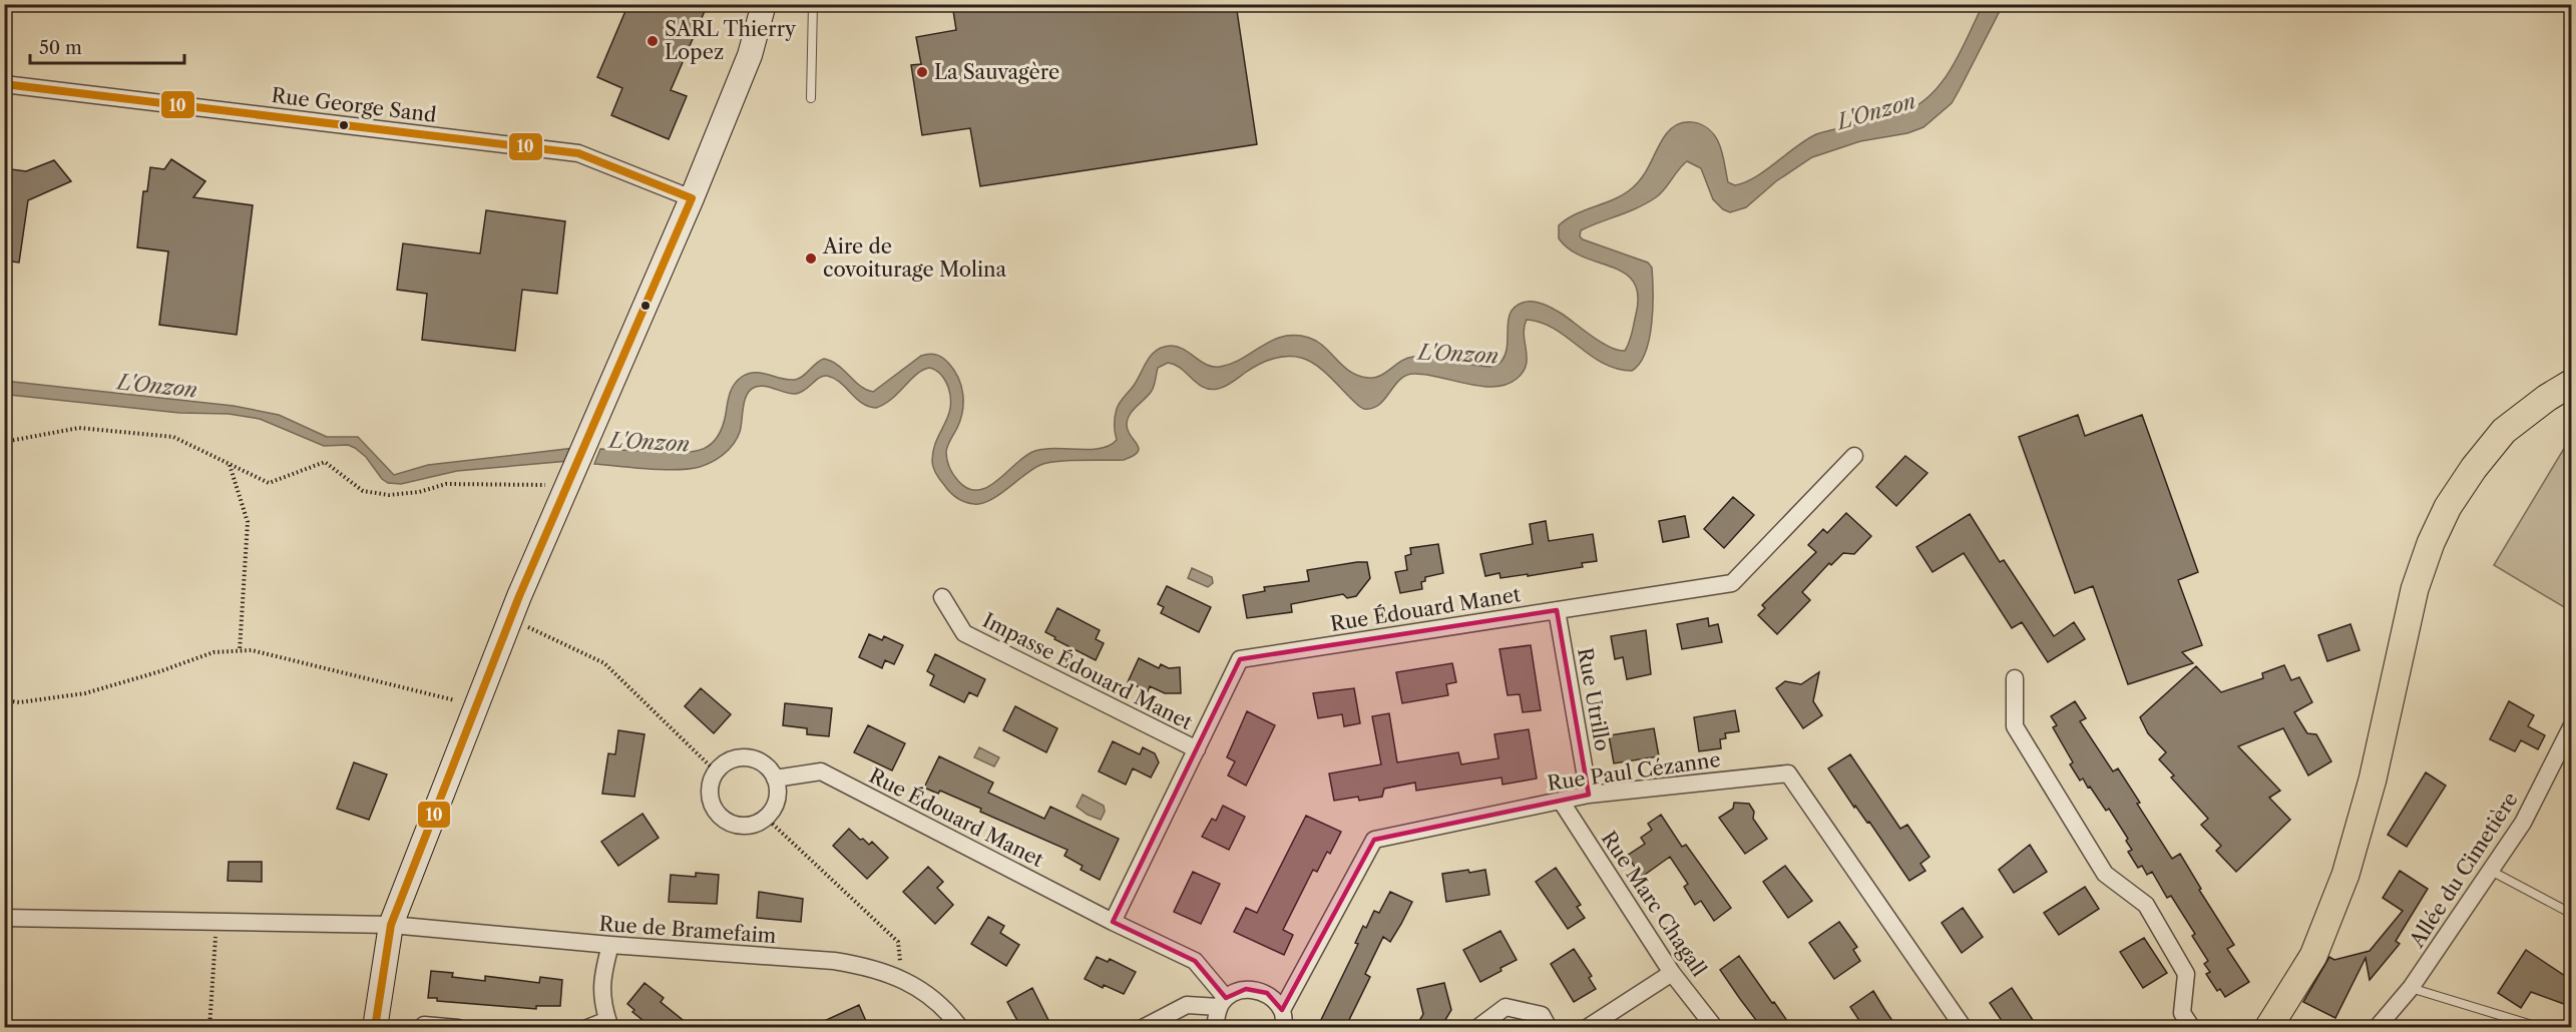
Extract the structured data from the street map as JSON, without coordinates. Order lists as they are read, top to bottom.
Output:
{
  "streets": {
    "street": [
      "Rue George Sand",
      "Rue Édouard Manet",
      "Impasse Édouard Manet",
      "Rue Utrillo",
      "Rue Paul Cézanne",
      "Allée du Cimetière",
      "Rue Marc Chagall",
      "Rue de Bramefaim"
    ]
  },
  "crossings": [
    ["Rue Édouard Manet", "Impasse Édouard Manet"],
    ["Rue Édouard Manet", "Rue Utrillo"],
    ["Rue Utrillo", "Rue Paul Cézanne"],
    ["Rue Paul Cézanne", "Rue Marc Chagall"]
  ],
  "water": ["L'Onzon"],
  "places": ["SARL Thierry Lopez", "La Sauvagère", "Aire de covoiturage Molina"],
  "lines": ["transit line 10"],
  "scale_bar": "50 m"
}
